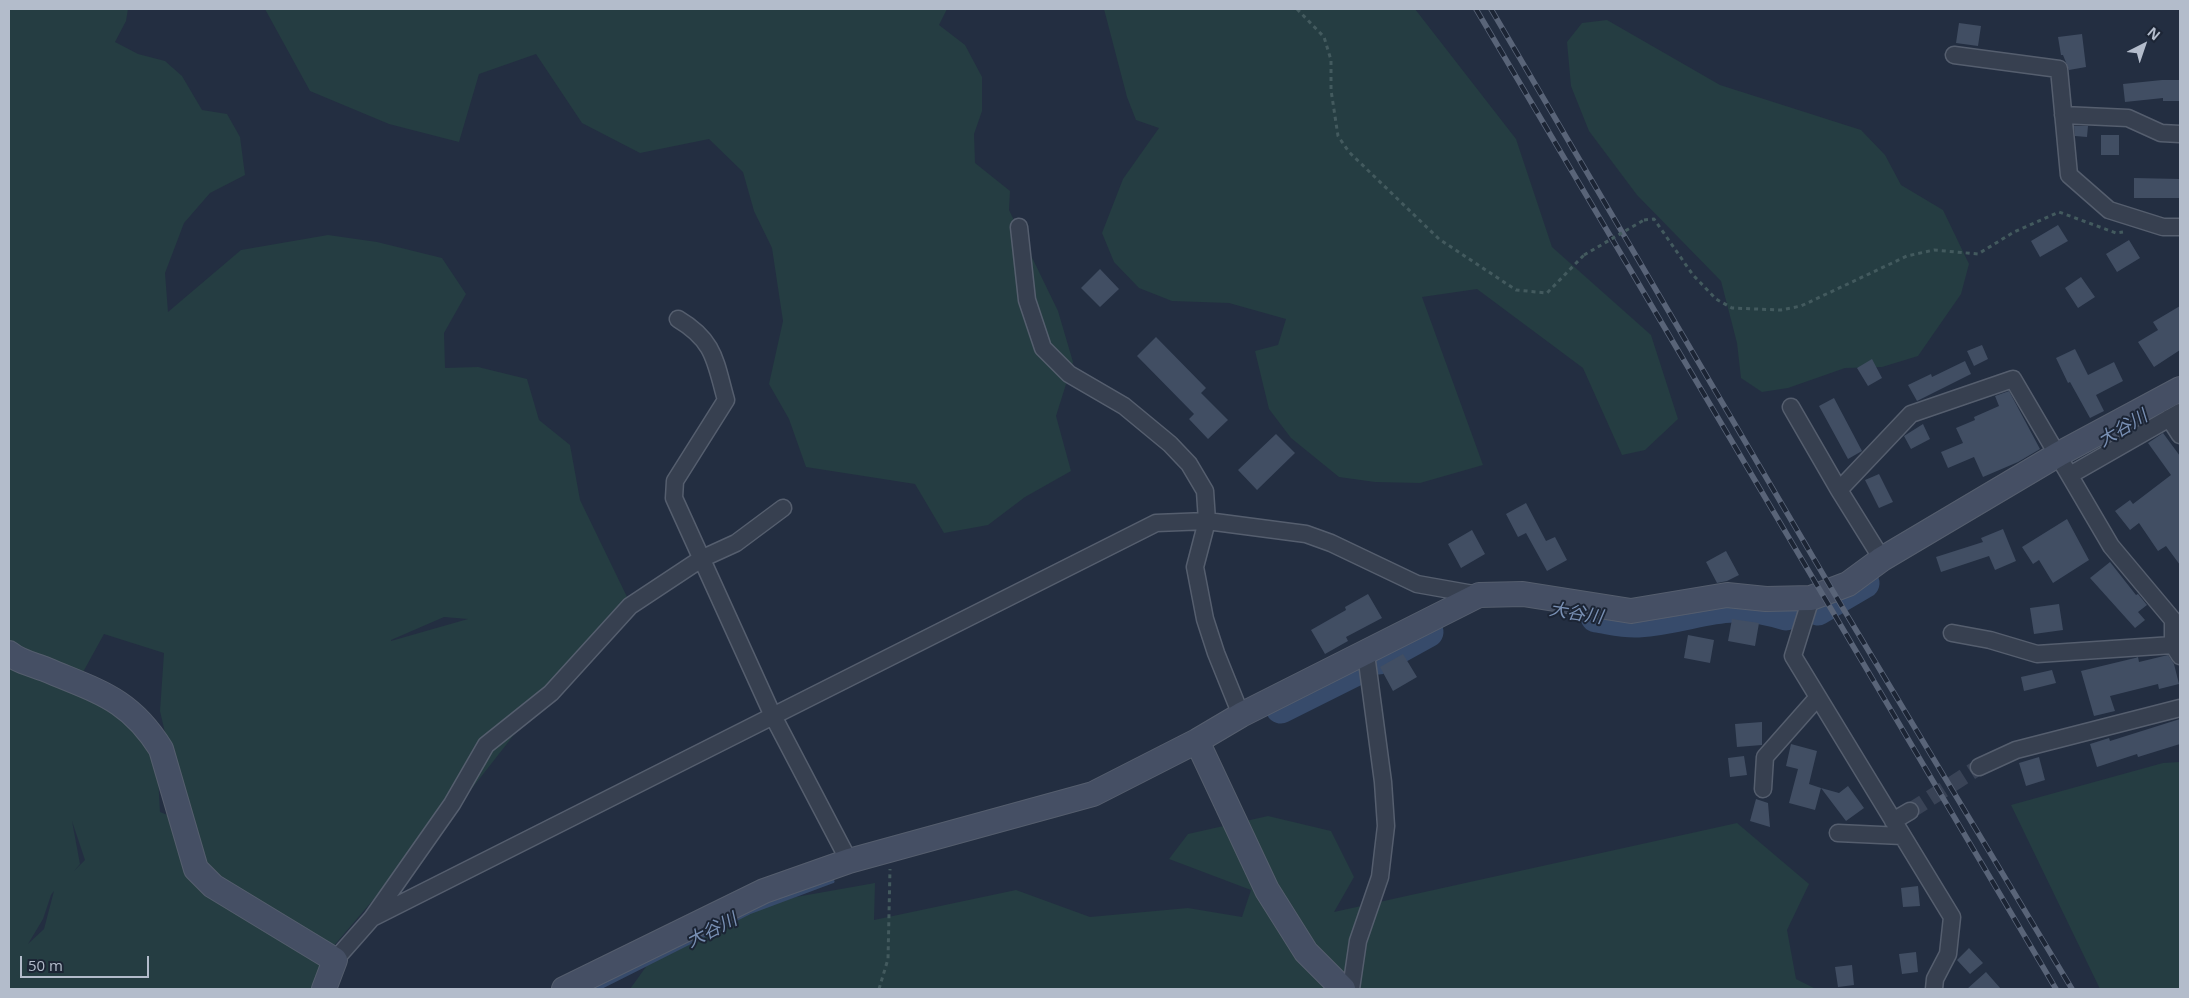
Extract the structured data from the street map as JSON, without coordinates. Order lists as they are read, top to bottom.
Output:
{
  "water": ["大谷川"],
  "scale_bar": "50 m",
  "north": "top right"
}
